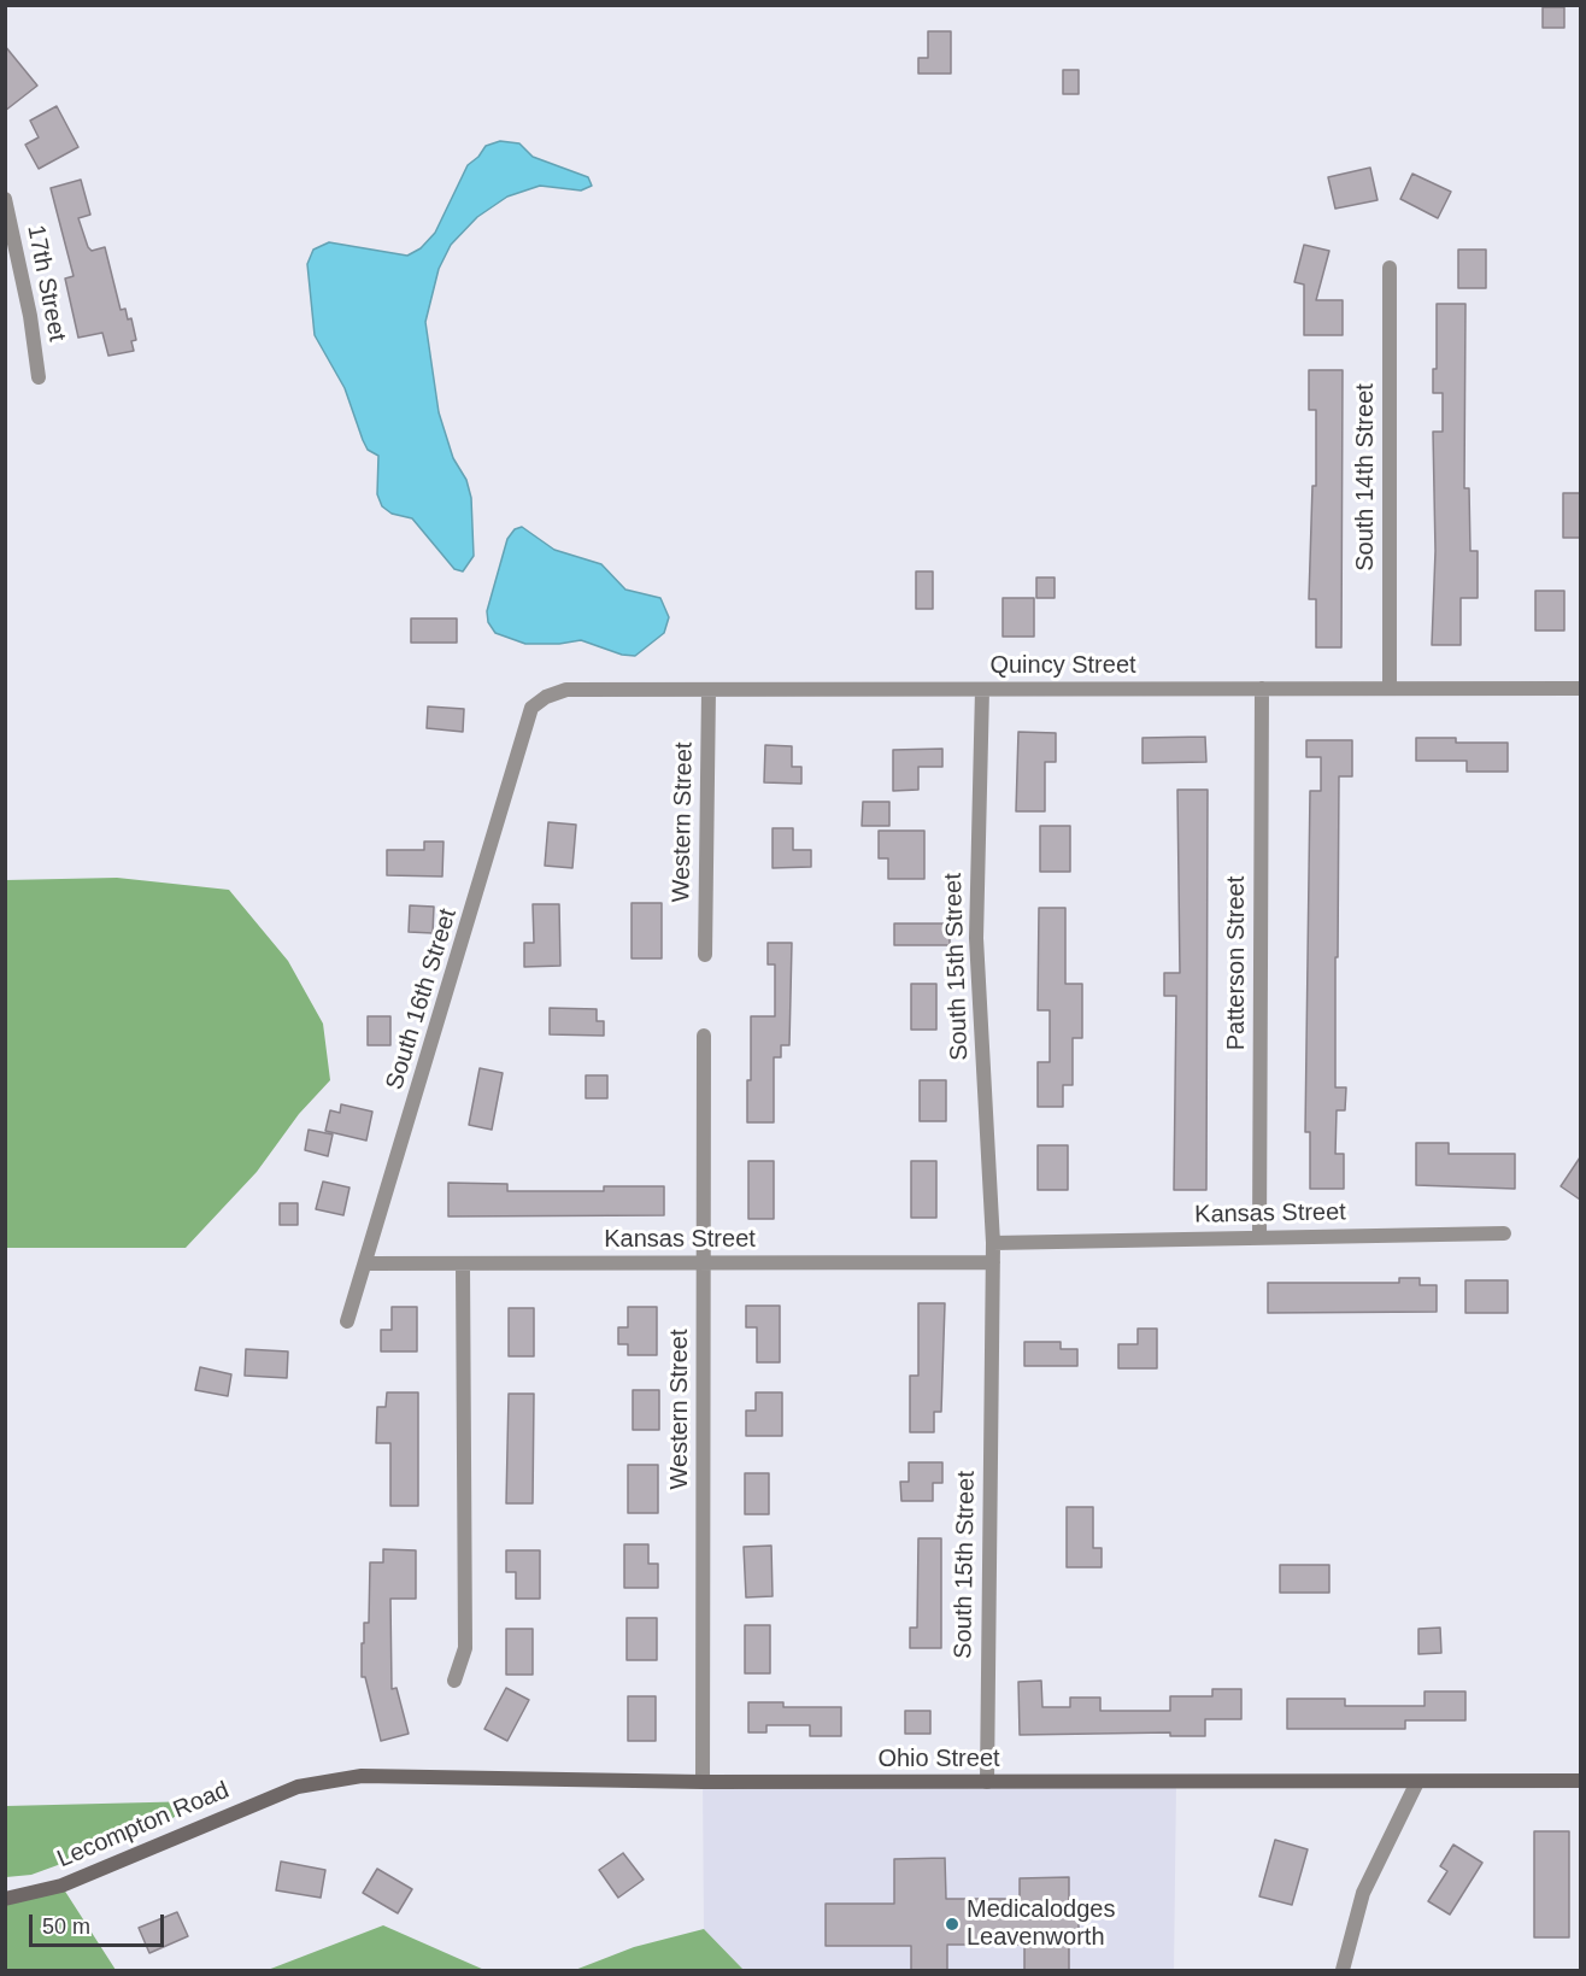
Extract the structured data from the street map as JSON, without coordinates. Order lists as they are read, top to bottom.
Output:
{
  "streets": {
    "street": [
      "17th Street",
      "South 14th Street",
      "Quincy Street",
      "Western Street",
      "Patterson Street",
      "South 15th Street",
      "South 16th Street",
      "Kansas Street",
      "Ohio Street",
      "Lecompton Road"
    ]
  },
  "crossings": [
    ["South 14th Street", "Quincy Street"],
    ["Quincy Street", "Western Street"],
    ["Quincy Street", "Patterson Street"],
    ["Quincy Street", "South 15th Street"],
    ["Quincy Street", "South 16th Street"],
    ["Western Street", "Kansas Street"],
    ["Western Street", "Ohio Street"],
    ["Patterson Street", "Kansas Street"],
    ["South 15th Street", "Kansas Street"],
    ["South 15th Street", "Ohio Street"],
    ["South 16th Street", "Kansas Street"],
    ["Ohio Street", "Lecompton Road"]
  ],
  "places": ["Medicalodges Leavenworth"],
  "scale_bar": "50 m"
}
